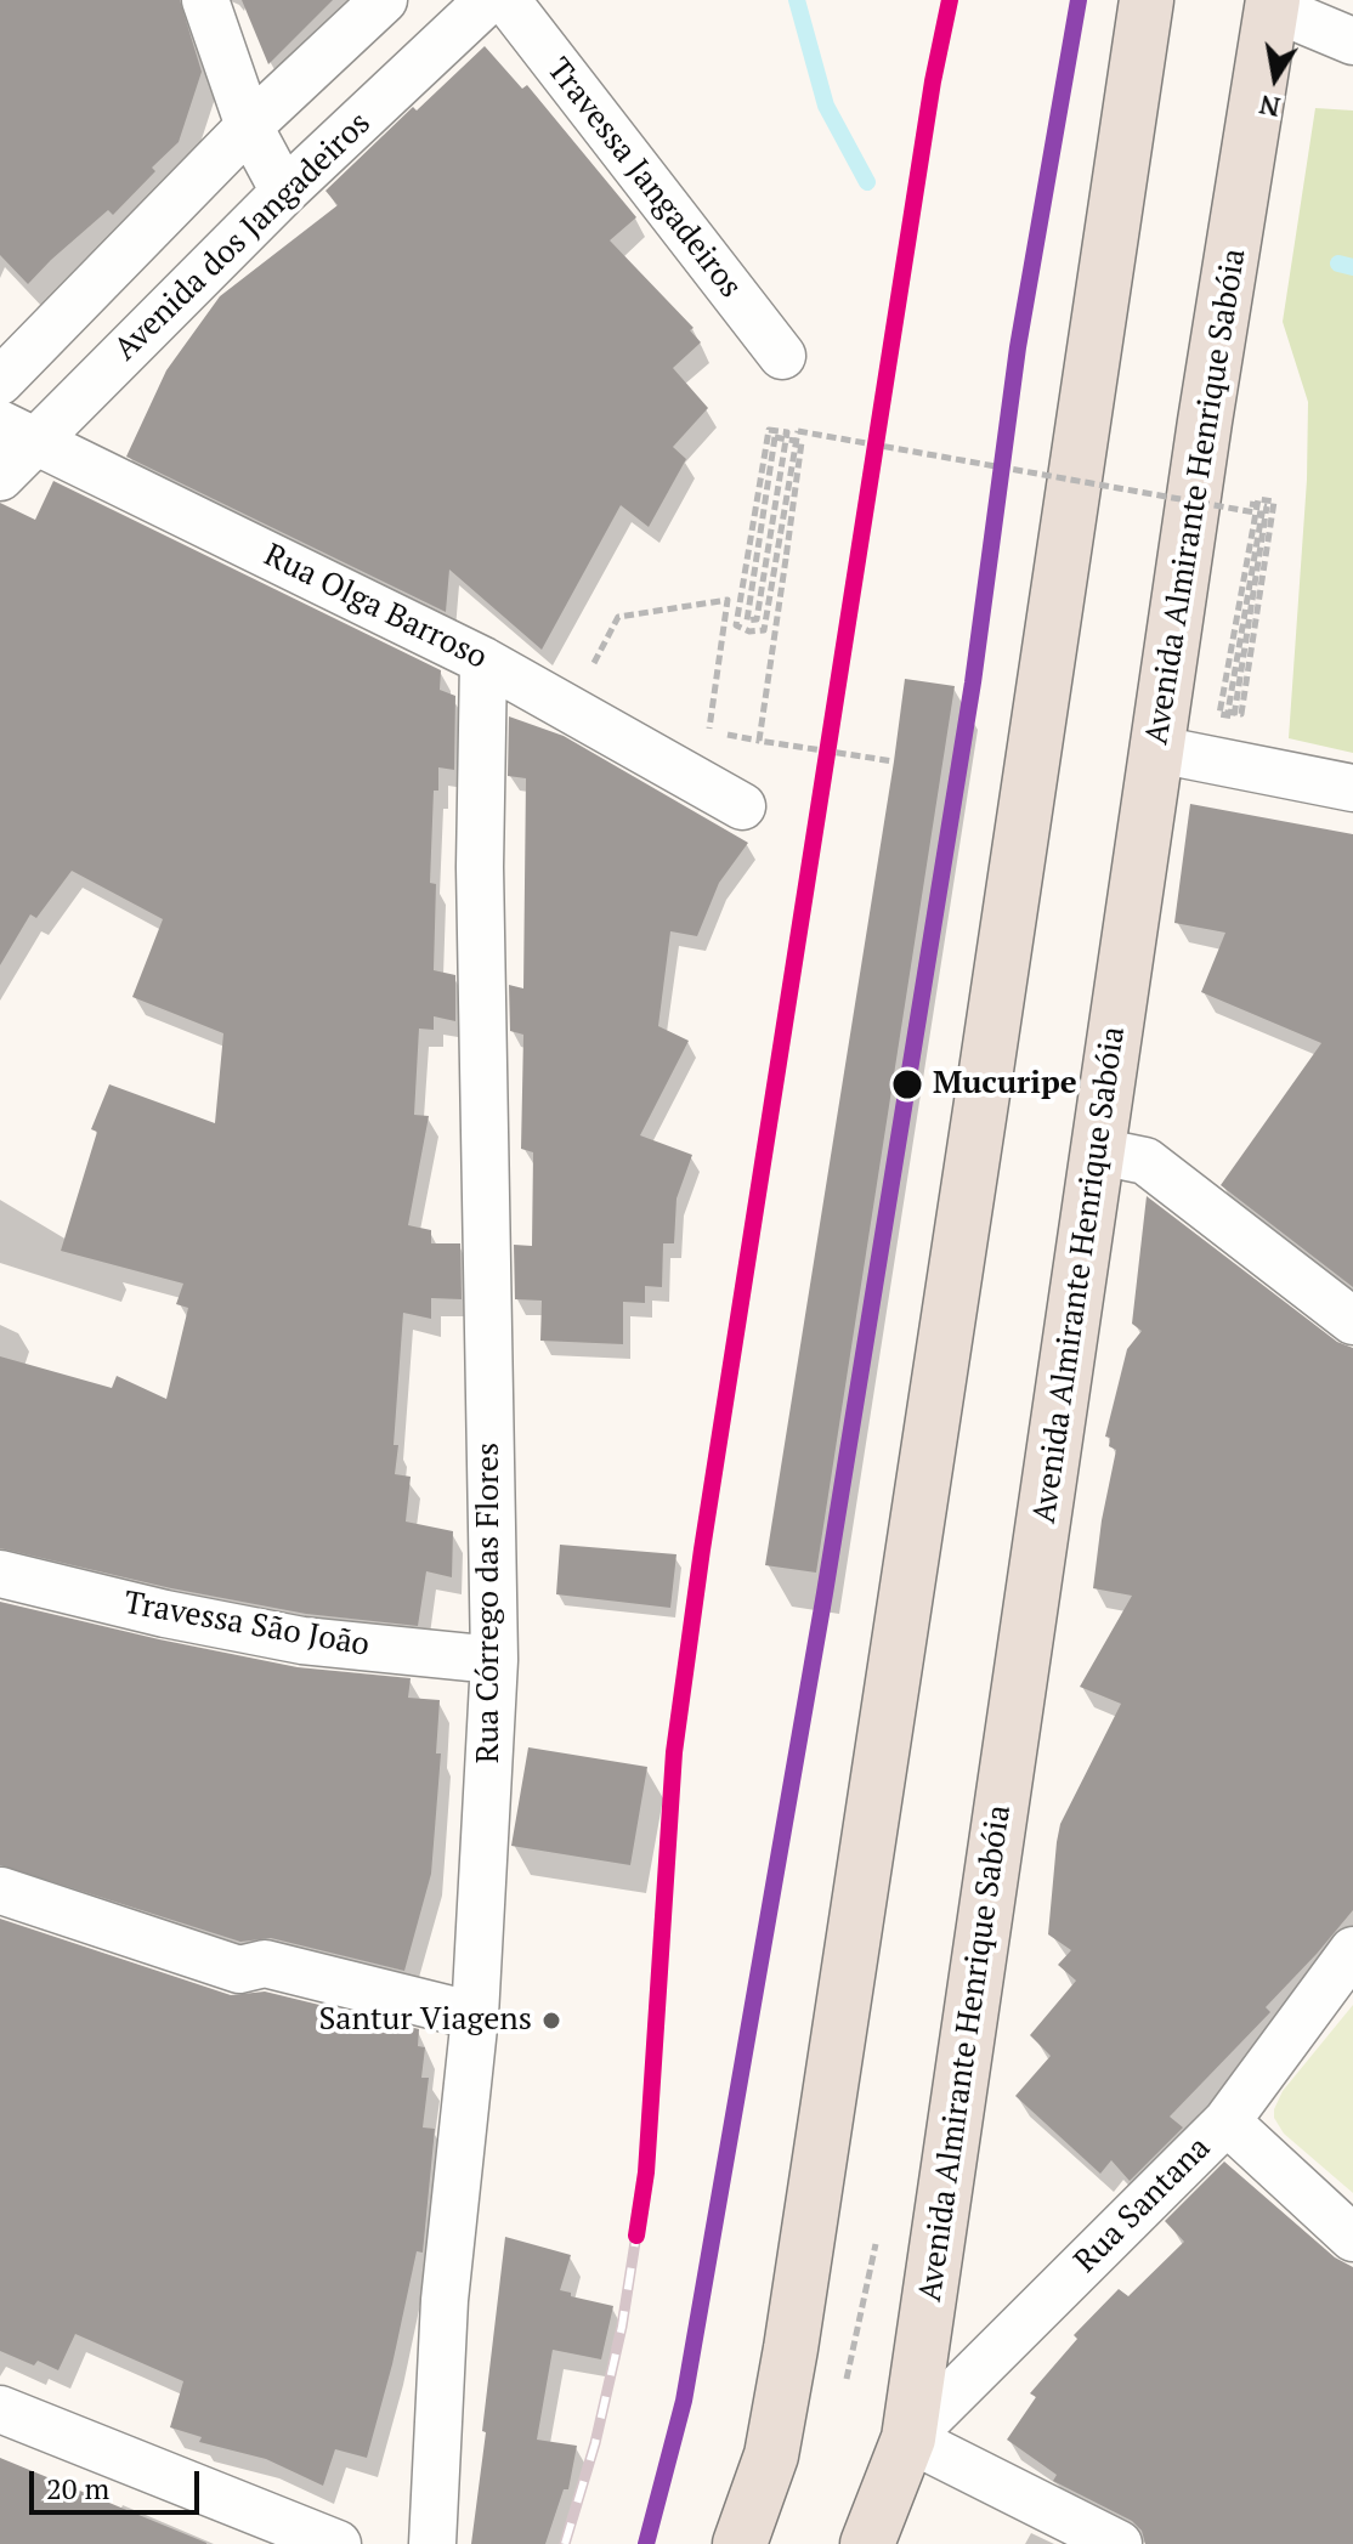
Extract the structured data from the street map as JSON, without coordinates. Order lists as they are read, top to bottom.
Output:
{
  "streets": {
    "highway": ["Avenida Almirante Henrique Sabóia"],
    "street": [
      "Travessa Jangadeiros",
      "Avenida dos Jangadeiros",
      "Rua Olga Barroso",
      "Rua Córrego das Flores",
      "Travessa São João",
      "Rua Santana"
    ]
  },
  "crossings": [
    ["Avenida dos Jangadeiros", "Rua Olga Barroso"],
    ["Avenida Almirante Henrique Sabóia", "Rua Santana"],
    ["Rua Olga Barroso", "Rua Córrego das Flores"],
    ["Rua Córrego das Flores", "Travessa São João"]
  ],
  "places": ["Mucuripe", "Santur Viagens"],
  "scale_bar": "20 m",
  "north": "bottom"
}
